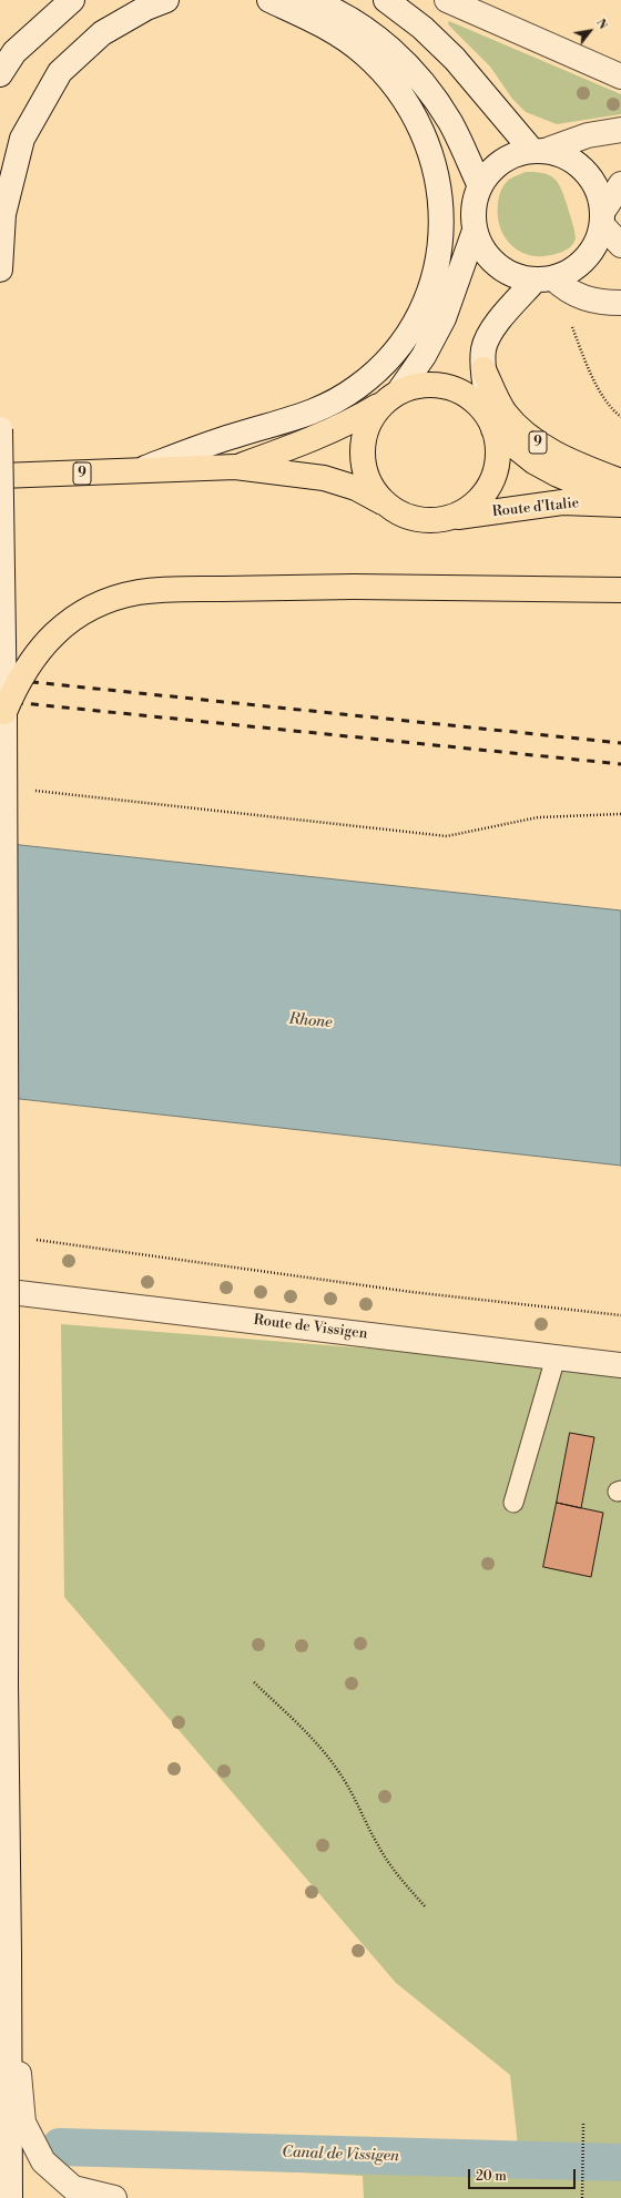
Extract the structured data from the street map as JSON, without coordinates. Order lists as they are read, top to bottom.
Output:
{
  "streets": {
    "main road": ["9", "Route d'Italie", "Route de Vissigen"]
  },
  "crossings": [
    ["9", "Route d'Italie"]
  ],
  "water": ["Rhone", "Canal de Vissigen"],
  "scale_bar": "20 m",
  "north": "top right"
}
